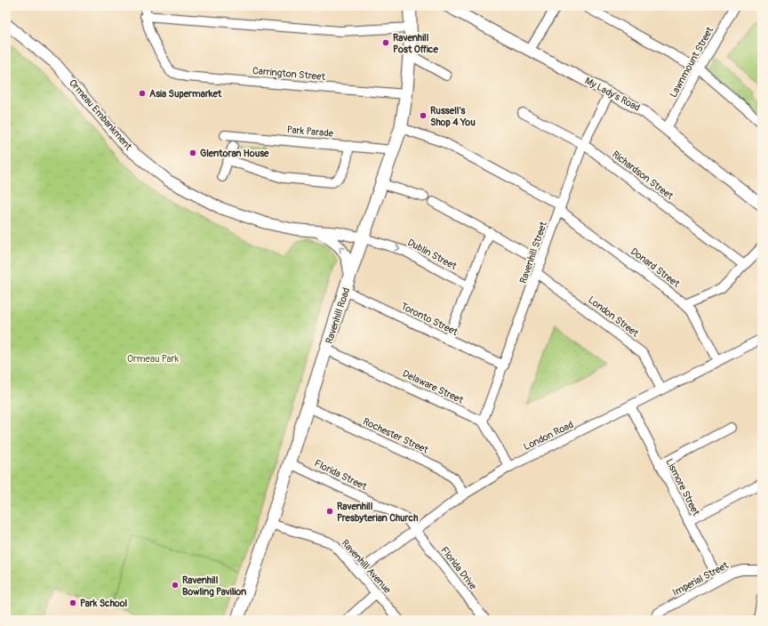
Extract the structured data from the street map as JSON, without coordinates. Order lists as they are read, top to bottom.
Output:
{
  "streets": {
    "main road": ["Ravenhill Road"],
    "street": [
      "Lawnmount Street",
      "Carrington Street",
      "My Lady's Road",
      "Ormeau Embankment",
      "Park Parade",
      "Richardson Street",
      "Ravenhill Street",
      "Dublin Street",
      "Donard Street",
      "London Street",
      "Toronto Street",
      "Delaware Street",
      "Rochester Street",
      "London Road",
      "Florida Street",
      "Lismore Street",
      "Ravenhill Avenue",
      "Florida Drive",
      "Imperial Street"
    ]
  },
  "crossings": [
    ["Lawnmount Street", "My Lady's Road"],
    ["Carrington Street", "Ravenhill Road"],
    ["My Lady's Road", "Ravenhill Street"],
    ["Ormeau Embankment", "Dublin Street"],
    ["Ormeau Embankment", "Ravenhill Road"],
    ["Park Parade", "Ravenhill Road"],
    ["Richardson Street", "Ravenhill Street"],
    ["Ravenhill Street", "Donard Street"],
    ["Ravenhill Street", "London Street"],
    ["Ravenhill Street", "Toronto Street"],
    ["Ravenhill Street", "Delaware Street"],
    ["Dublin Street", "Ravenhill Road"],
    ["Donard Street", "Ravenhill Road"],
    ["Donard Street", "London Road"],
    ["Ravenhill Road", "Toronto Street"],
    ["Ravenhill Road", "Delaware Street"],
    ["Ravenhill Road", "Rochester Street"],
    ["Ravenhill Road", "Florida Street"],
    ["Ravenhill Road", "Ravenhill Avenue"],
    ["London Street", "London Road"],
    ["Rochester Street", "London Road"],
    ["London Road", "Florida Street"],
    ["London Road", "Lismore Street"],
    ["London Road", "Ravenhill Avenue"],
    ["London Road", "Florida Drive"],
    ["Florida Street", "Florida Drive"],
    ["Lismore Street", "Imperial Street"]
  ],
  "parks": ["Ormeau Park"],
  "places": [
    "Ravenhill Post Office",
    "Asia Supermarket",
    "Russell's Shop 4 You",
    "Glentoran House",
    "Ravenhill Presbyterian Church",
    "Ravenhill Bowling Pavilion",
    "Park School"
  ]
}
